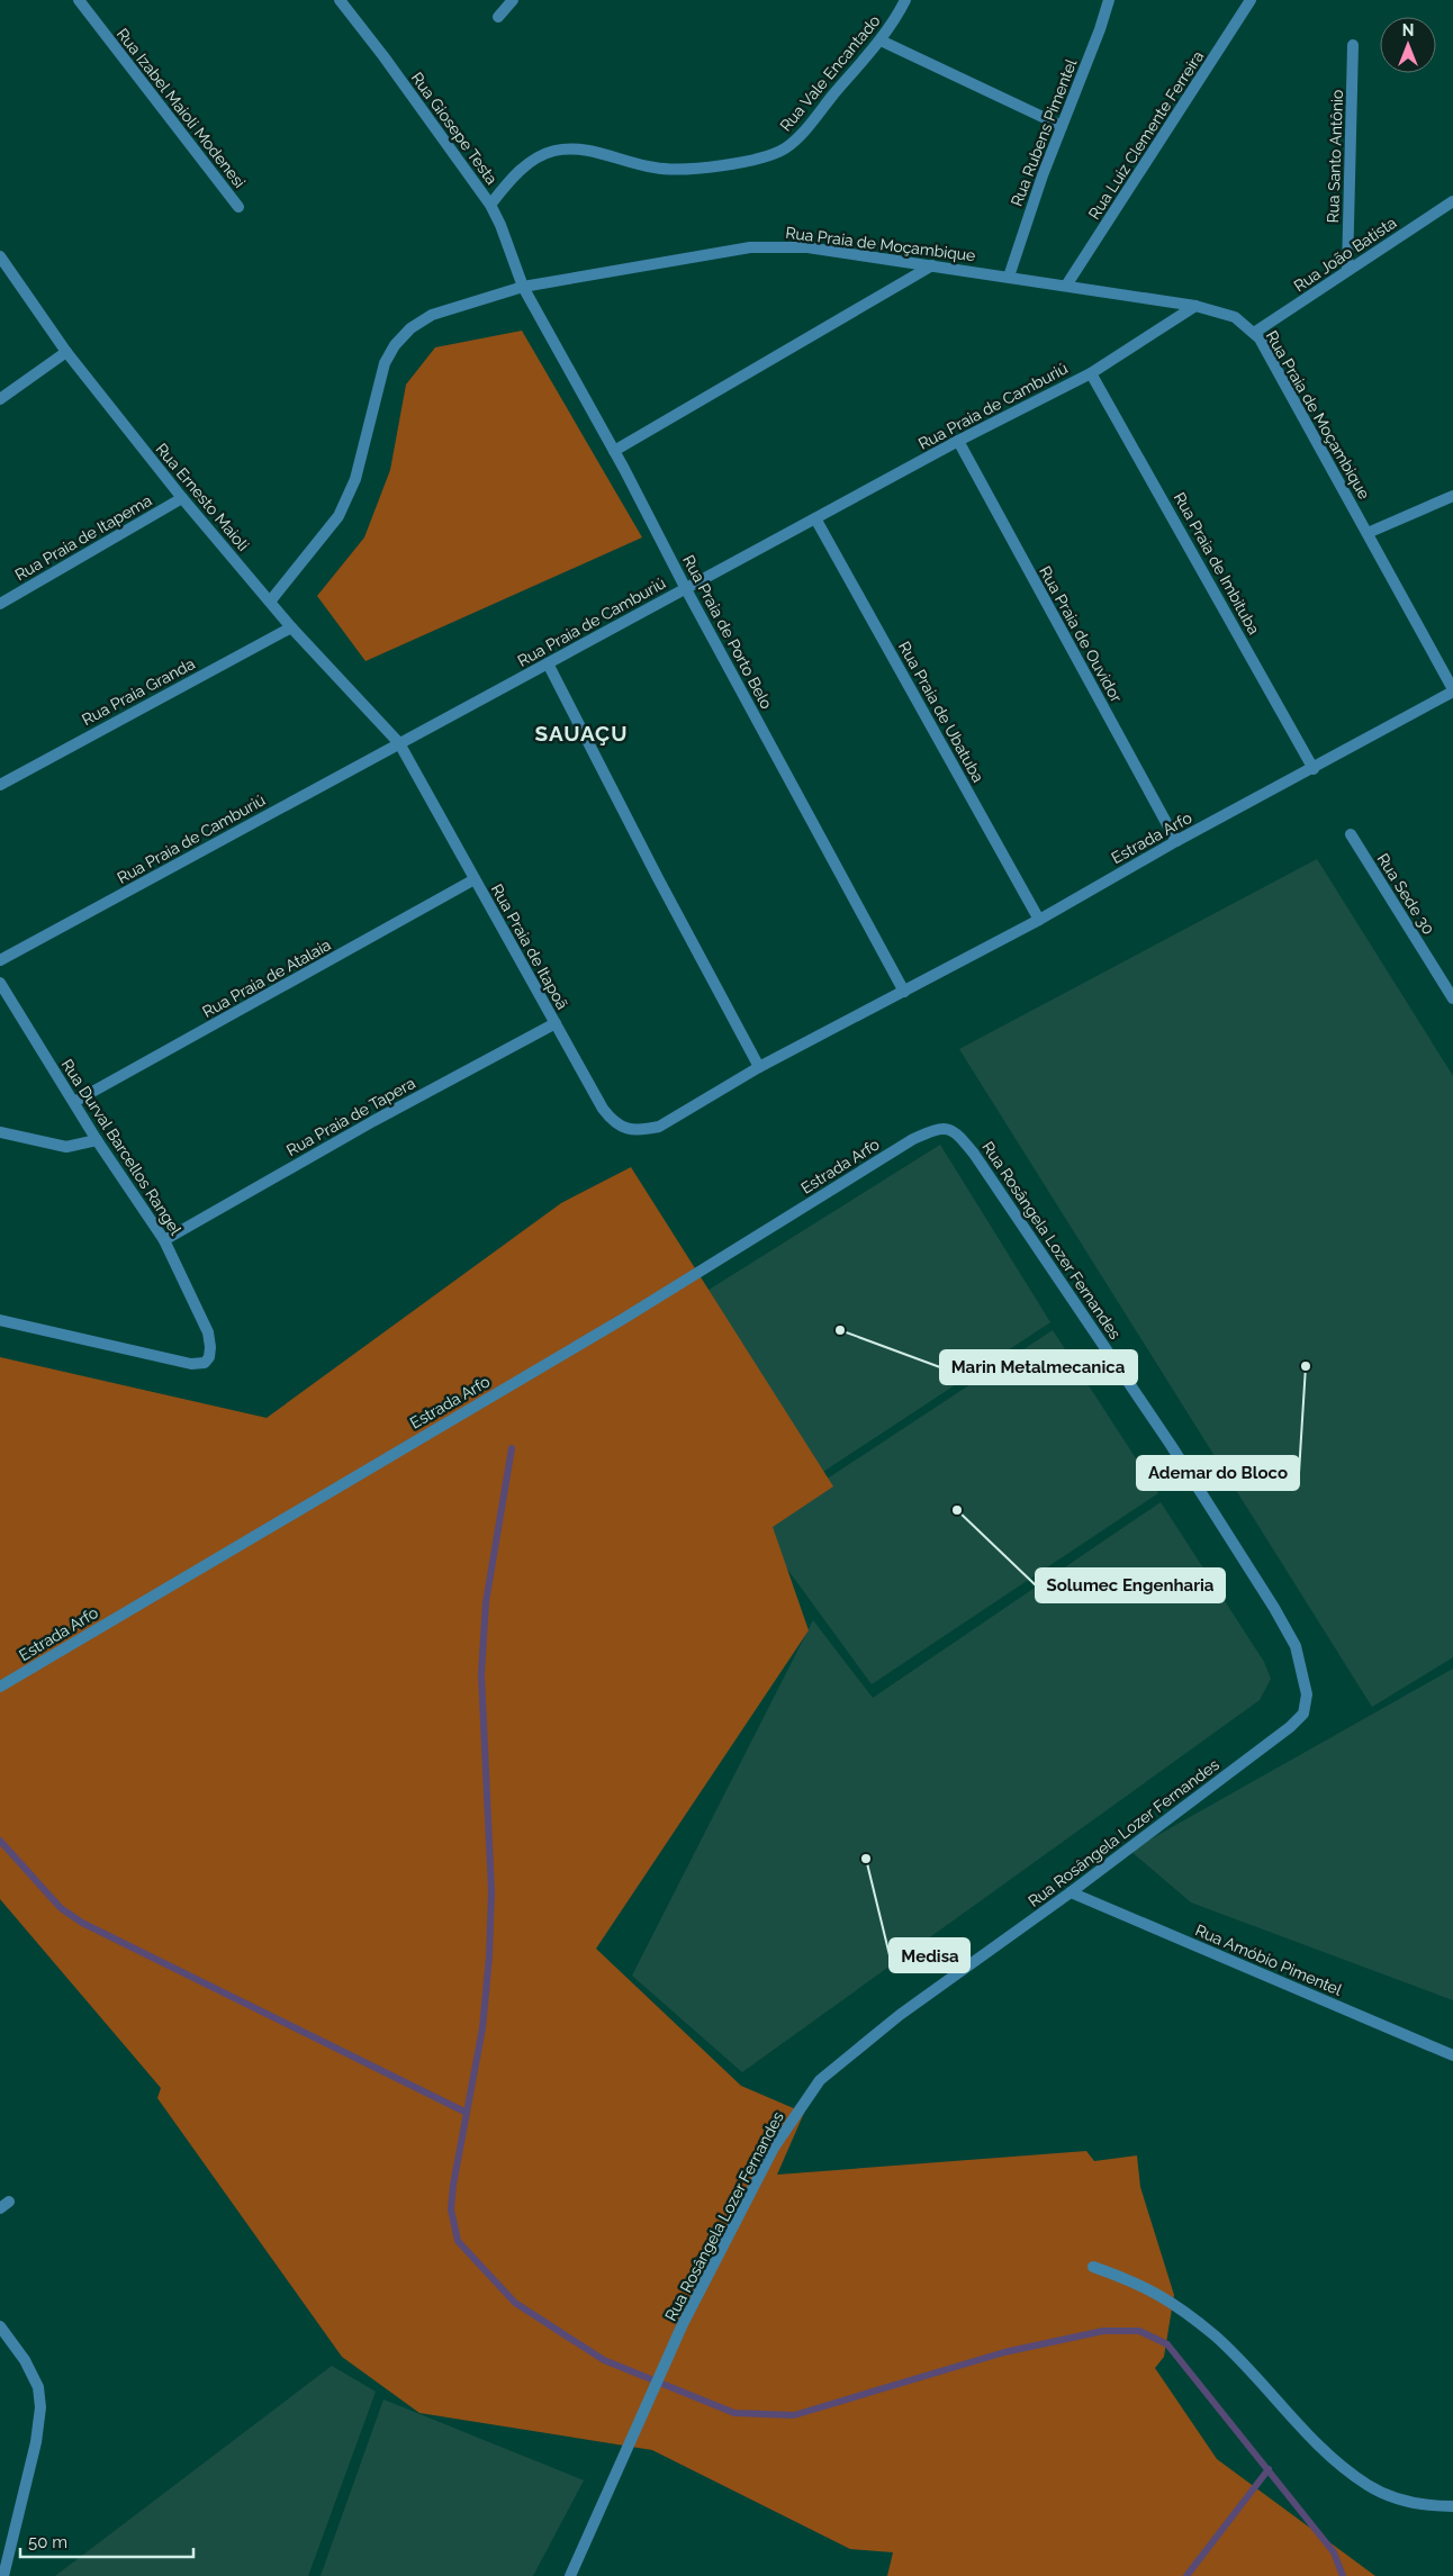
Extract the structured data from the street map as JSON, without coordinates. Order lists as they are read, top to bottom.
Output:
{
  "streets": {
    "street": [
      "Rua Vale Encantado",
      "Rua Izabel Maioli Modenesi",
      "Rua Giosepe Testa",
      "Rua Rubens Pimentel",
      "Rua Luiz Clemente Ferreira",
      "Rua Santo Antônio",
      "Rua Praia de Moçambique",
      "Rua João Batista",
      "Rua Praia de Camburiú",
      "Rua Ernesto Maioli",
      "Rua Praia de Itapema",
      "Rua Praia de Imbituba",
      "Rua Praia de Porto Belo",
      "Rua Praia de Ouvidor",
      "Rua Praia Granda",
      "Rua Praia de Ubatuba",
      "Estrada Arfo",
      "Rua Sede 30",
      "Rua Praia de Itapoã",
      "Rua Praia de Atalaia",
      "Rua Praia de Tapera",
      "Rua Durval Barcellos Rangel",
      "Rua Rosângela Lozer Fernandes",
      "Rua Amóbio Pimentel"
    ]
  },
  "crossings": [
    ["Rua Vale Encantado", "Rua Giosepe Testa"],
    ["Rua Giosepe Testa", "Rua Praia de Moçambique"],
    ["Rua Giosepe Testa", "Rua Praia de Porto Belo"],
    ["Rua Rubens Pimentel", "Rua Praia de Moçambique"],
    ["Rua Luiz Clemente Ferreira", "Rua Praia de Moçambique"],
    ["Rua Santo Antônio", "Rua João Batista"],
    ["Rua Praia de Moçambique", "Rua João Batista"],
    ["Rua Praia de Moçambique", "Rua Praia de Camburiú"],
    ["Rua Praia de Moçambique", "Rua Ernesto Maioli"],
    ["Rua Praia de Moçambique", "Rua Praia de Porto Belo"],
    ["Rua Praia de Moçambique", "Estrada Arfo"],
    ["Rua Praia de Camburiú", "Rua Ernesto Maioli"],
    ["Rua Praia de Camburiú", "Rua Praia de Imbituba"],
    ["Rua Praia de Camburiú", "Rua Praia de Porto Belo"],
    ["Rua Praia de Camburiú", "Rua Praia de Ouvidor"],
    ["Rua Praia de Camburiú", "Rua Praia de Ubatuba"],
    ["Rua Praia de Camburiú", "Rua Praia de Itapoã"],
    ["Rua Ernesto Maioli", "Rua Praia de Itapema"],
    ["Rua Ernesto Maioli", "Rua Praia Granda"],
    ["Rua Ernesto Maioli", "Rua Praia de Itapoã"],
    ["Rua Praia de Imbituba", "Estrada Arfo"],
    ["Rua Praia de Porto Belo", "Estrada Arfo"],
    ["Rua Praia de Ouvidor", "Estrada Arfo"],
    ["Rua Praia de Ubatuba", "Estrada Arfo"],
    ["Estrada Arfo", "Rua Praia de Itapoã"],
    ["Estrada Arfo", "Rua Rosângela Lozer Fernandes"],
    ["Rua Praia de Itapoã", "Rua Praia de Atalaia"],
    ["Rua Praia de Itapoã", "Rua Praia de Tapera"],
    ["Rua Praia de Atalaia", "Rua Durval Barcellos Rangel"],
    ["Rua Praia de Tapera", "Rua Durval Barcellos Rangel"],
    ["Rua Rosângela Lozer Fernandes", "Rua Amóbio Pimentel"]
  ],
  "districts": ["SAUAÇU"],
  "places": [
    "Marin Metalmecanica",
    "Ademar do Bloco",
    "Solumec Engenharia",
    "Medisa"
  ],
  "scale_bar": "50 m",
  "north": "top"
}
